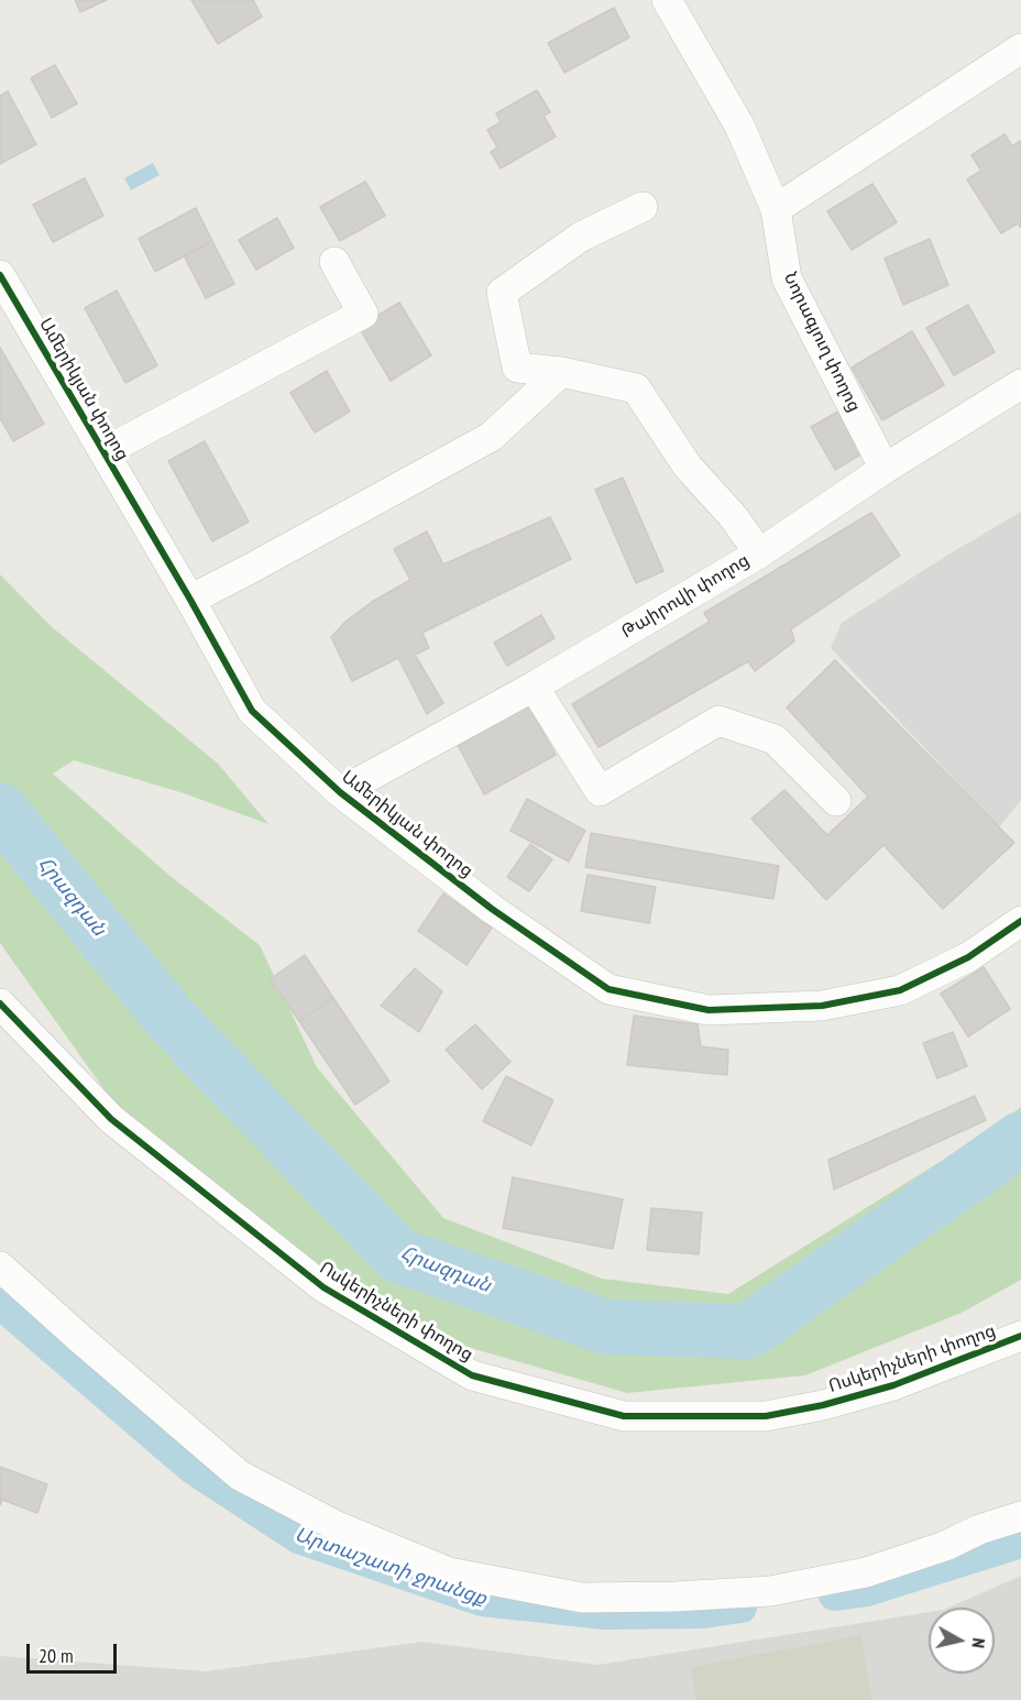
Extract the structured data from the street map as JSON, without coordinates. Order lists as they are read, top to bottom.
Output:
{
  "streets": {
    "street": [
      "Նորագյուղ փողոց",
      "Ամերիկյան փողոց",
      "Թաիրովի փողոց",
      "Ոսկերիչների փողոց"
    ]
  },
  "crossings": [
    ["Նորագյուղ փողոց", "Թաիրովի փողոց"],
    ["Ամերիկյան փողոց", "Թաիրովի փողոց"]
  ],
  "water": ["Հրազդան", "Արտաշատի ջրանցք"],
  "scale_bar": "20 m",
  "north": "right"
}
